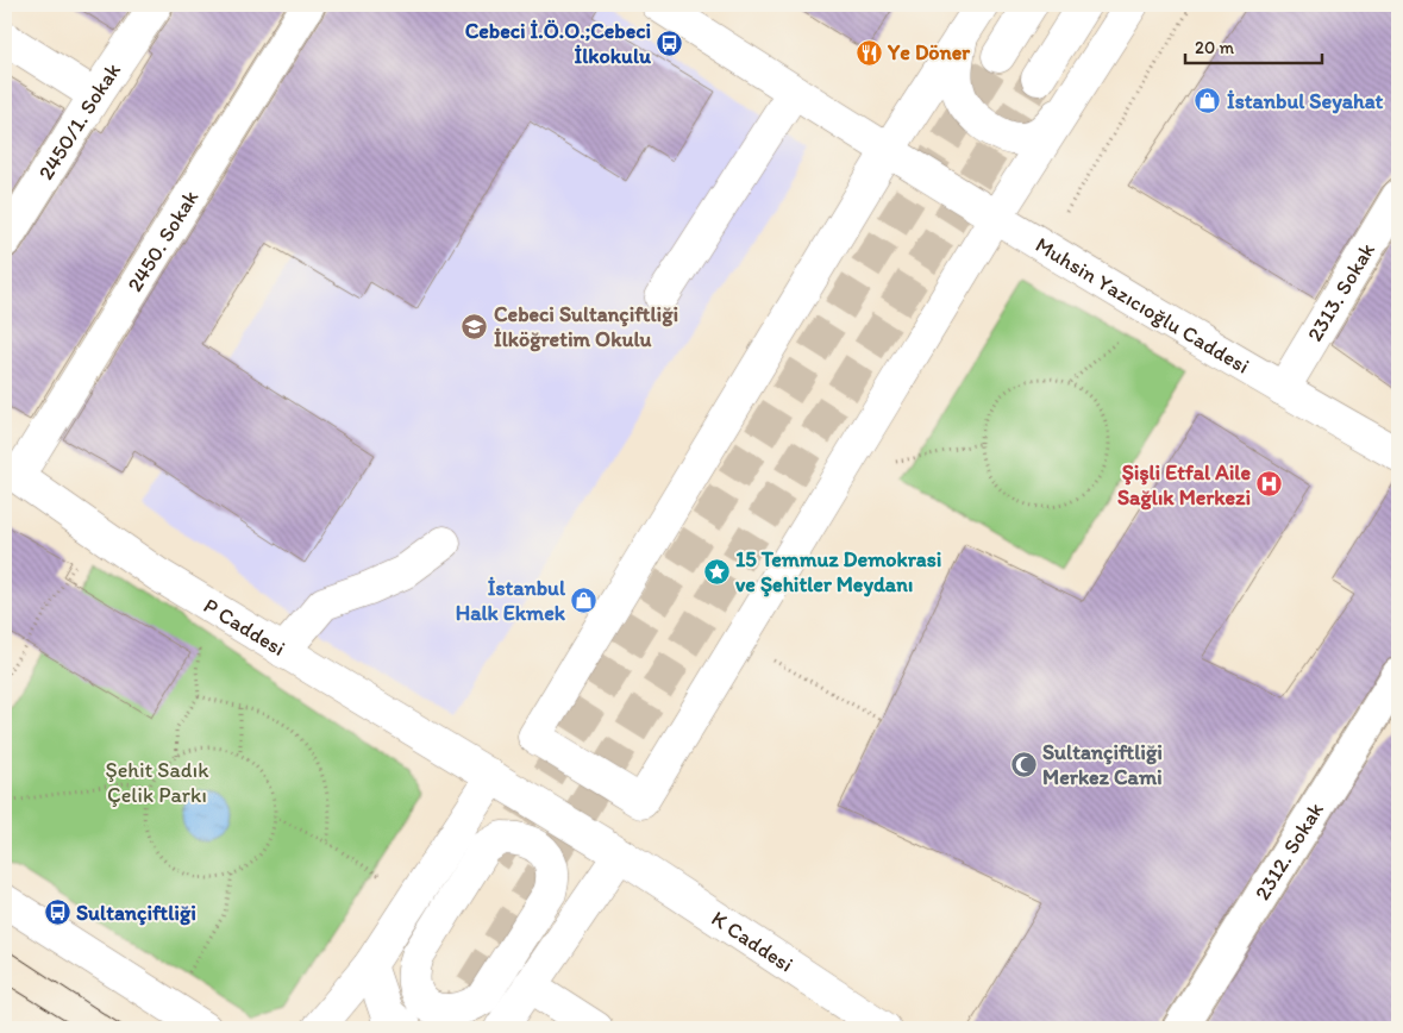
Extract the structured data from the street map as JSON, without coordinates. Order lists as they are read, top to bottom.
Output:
{
  "streets": {
    "street": [
      "2450/1. Sokak",
      "2450. Sokak",
      "2313. Sokak",
      "Muhsin Yazıcıoğlu Caddesi",
      "P Caddesi",
      "2312. Sokak",
      "K Caddesi"
    ]
  },
  "crossings": [
    ["2450. Sokak", "P Caddesi"],
    ["2313. Sokak", "Muhsin Yazıcıoğlu Caddesi"],
    ["P Caddesi", "K Caddesi"]
  ],
  "parks": ["Şehit Sadık Çelik Parkı"],
  "places": {
    "bus stop": ["Cebeci İ.Ö.O.;Cebeci İlkokulu", "Sultançiftliği"],
    "restaurant": ["Ye Döner"],
    "shop": ["İstanbul Seyahat", "İstanbul Halk Ekmek"],
    "school or university": ["Cebeci Sultançiftliği İlköğretim Okulu"],
    "hospital": ["Şişli Etfal Aile Sağlık Merkezi"],
    "place": ["15 Temmuz Demokrasi ve Şehitler Meydanı"],
    "mosque": ["Sultançiftliği Merkez Cami"]
  },
  "scale_bar": "20 m"
}
